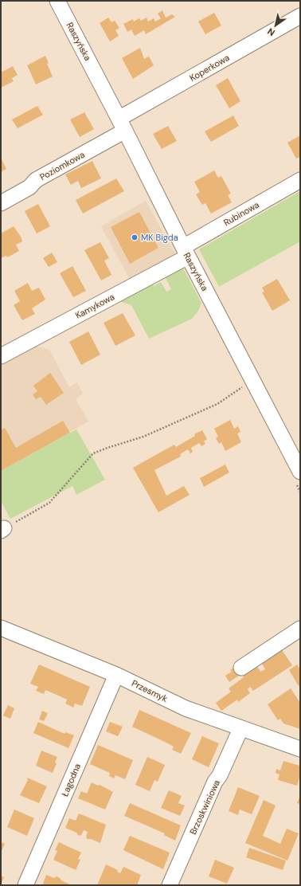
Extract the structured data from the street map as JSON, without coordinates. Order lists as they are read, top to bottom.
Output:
{
  "streets": {
    "street": [
      "Raszyńska",
      "Koperkowa",
      "Poziomkowa",
      "Rubinowa",
      "Kamykowa",
      "Przesmyk",
      "Łagodna",
      "Brzoskwiniowa"
    ]
  },
  "crossings": [
    ["Raszyńska", "Koperkowa"],
    ["Raszyńska", "Poziomkowa"],
    ["Raszyńska", "Rubinowa"],
    ["Raszyńska", "Kamykowa"],
    ["Koperkowa", "Poziomkowa"],
    ["Rubinowa", "Kamykowa"],
    ["Przesmyk", "Łagodna"],
    ["Przesmyk", "Brzoskwiniowa"]
  ],
  "places": ["MK Bigda"],
  "north": "bottom left"
}
